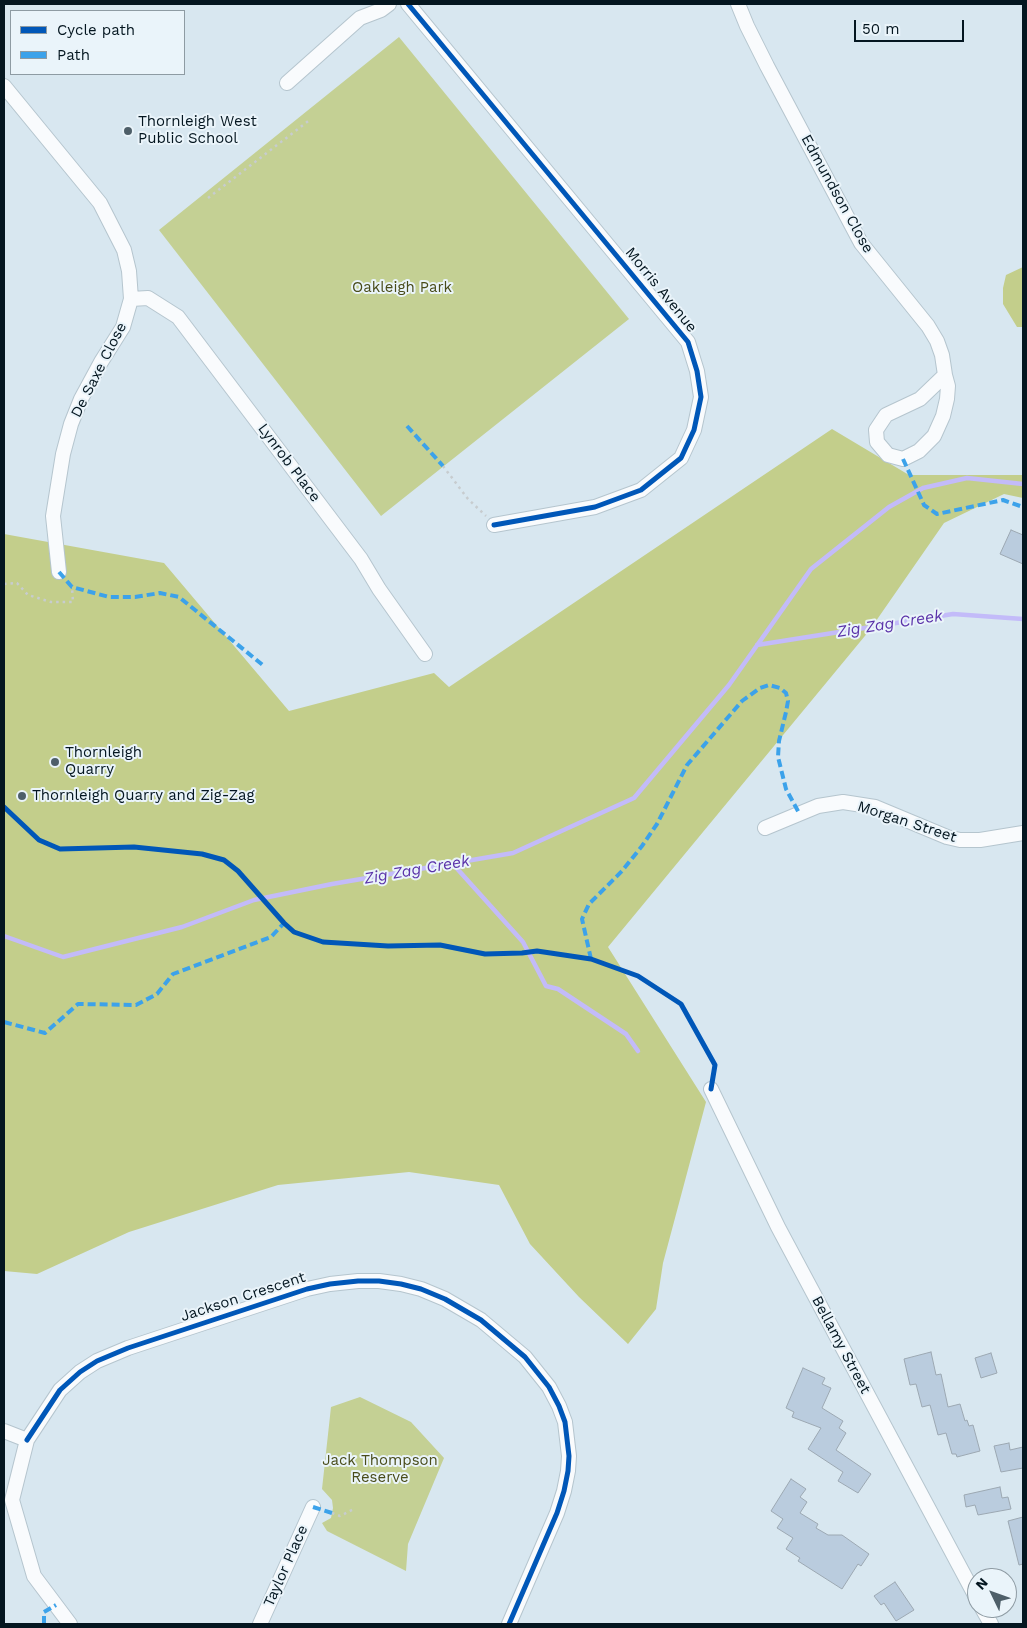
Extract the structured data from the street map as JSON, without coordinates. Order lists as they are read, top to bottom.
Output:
{
  "streets": {
    "street": [
      "Edmundson Close",
      "Morris Avenue",
      "De Saxe Close",
      "Lynrob Place",
      "Morgan Street",
      "Jackson Crescent",
      "Bellamy Street",
      "Taylor Place"
    ]
  },
  "crossings": [
    ["De Saxe Close", "Lynrob Place"]
  ],
  "water": ["Zig Zag Creek"],
  "parks": ["Oakleigh Park", "Jack Thompson Reserve"],
  "places": ["Thornleigh West Public School", "Thornleigh Quarry", "Thornleigh Quarry and Zig-Zag"],
  "legend": ["Cycle path", "Path"],
  "scale_bar": "50 m",
  "north": "top left"
}
